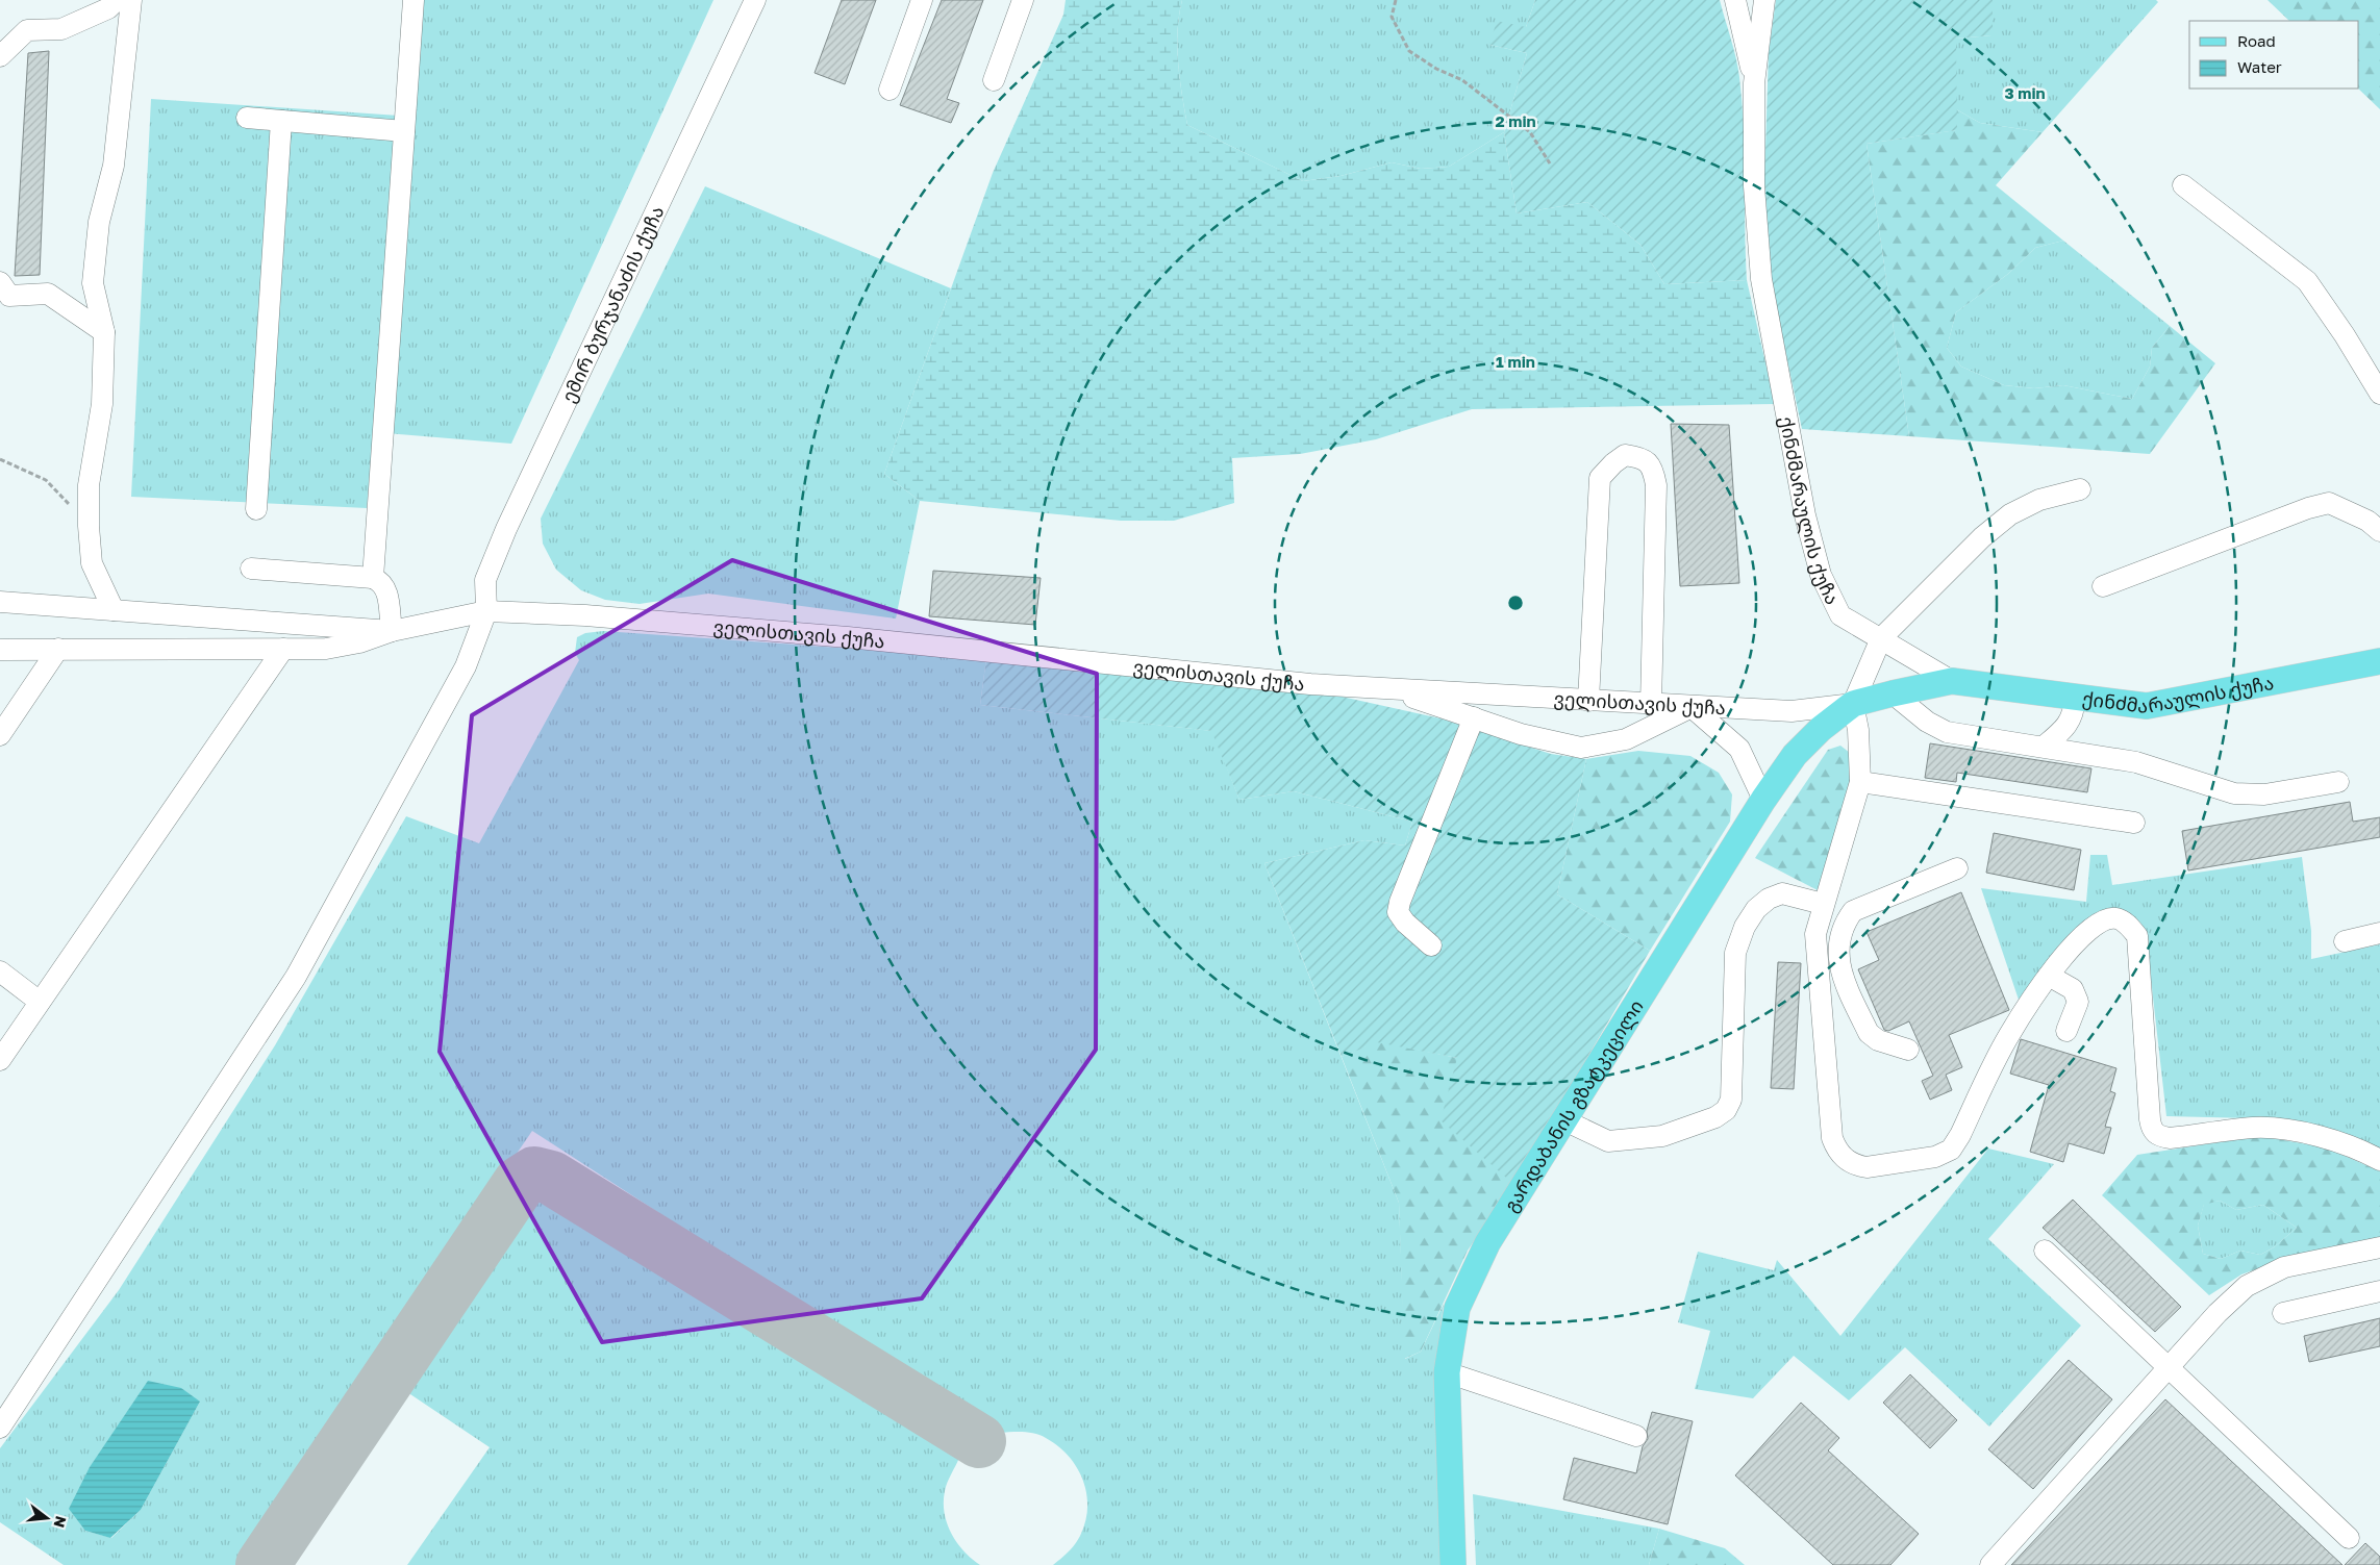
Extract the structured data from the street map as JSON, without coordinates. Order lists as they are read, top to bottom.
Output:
{
  "streets": {
    "main road": ["ქინძმარაულის ქუჩა", "ველისთავის ქუჩა", "გარდაბანის გზატკეცილი"],
    "street": ["ემირ ბურჯანაძის ქუჩა"]
  },
  "crossings": [
    ["ემირ ბურჯანაძის ქუჩა", "ველისთავის ქუჩა"],
    ["ქინძმარაულის ქუჩა", "ველისთავის ქუჩა"],
    ["ველისთავის ქუჩა", "გარდაბანის გზატკეცილი"]
  ],
  "legend": ["Road", "Water"],
  "north": "right",
  "rings": ["3 min", "2 min", "1 min"]
}
